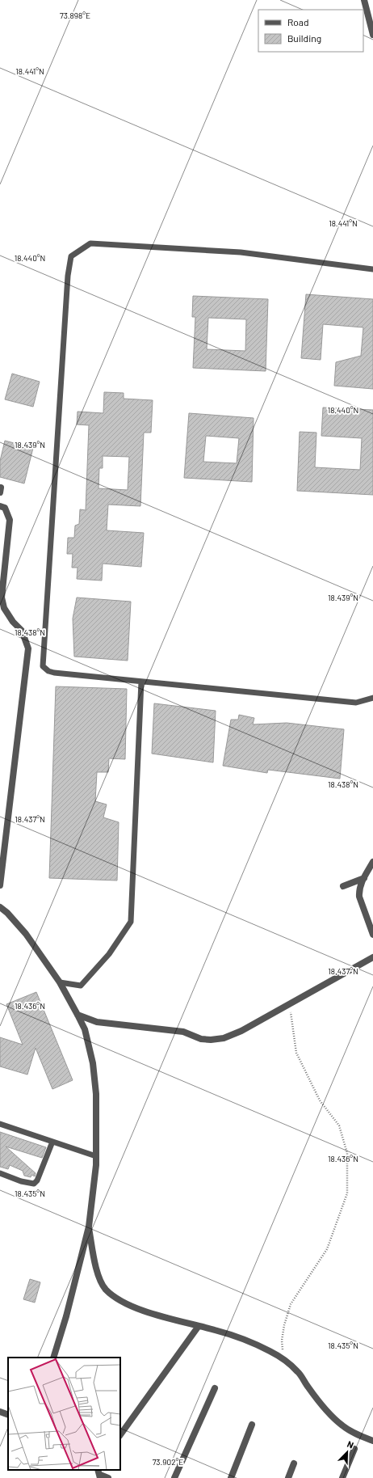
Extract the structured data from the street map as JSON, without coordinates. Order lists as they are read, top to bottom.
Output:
{
  "legend": ["Road", "Building"],
  "north": "top right",
  "coordinates": [
    "73.898°E",
    "18.441°N",
    "18.440°N",
    "18.439°N",
    "18.438°N",
    "18.437°N",
    "18.436°N",
    "18.435°N",
    "73.902°E"
  ]
}
